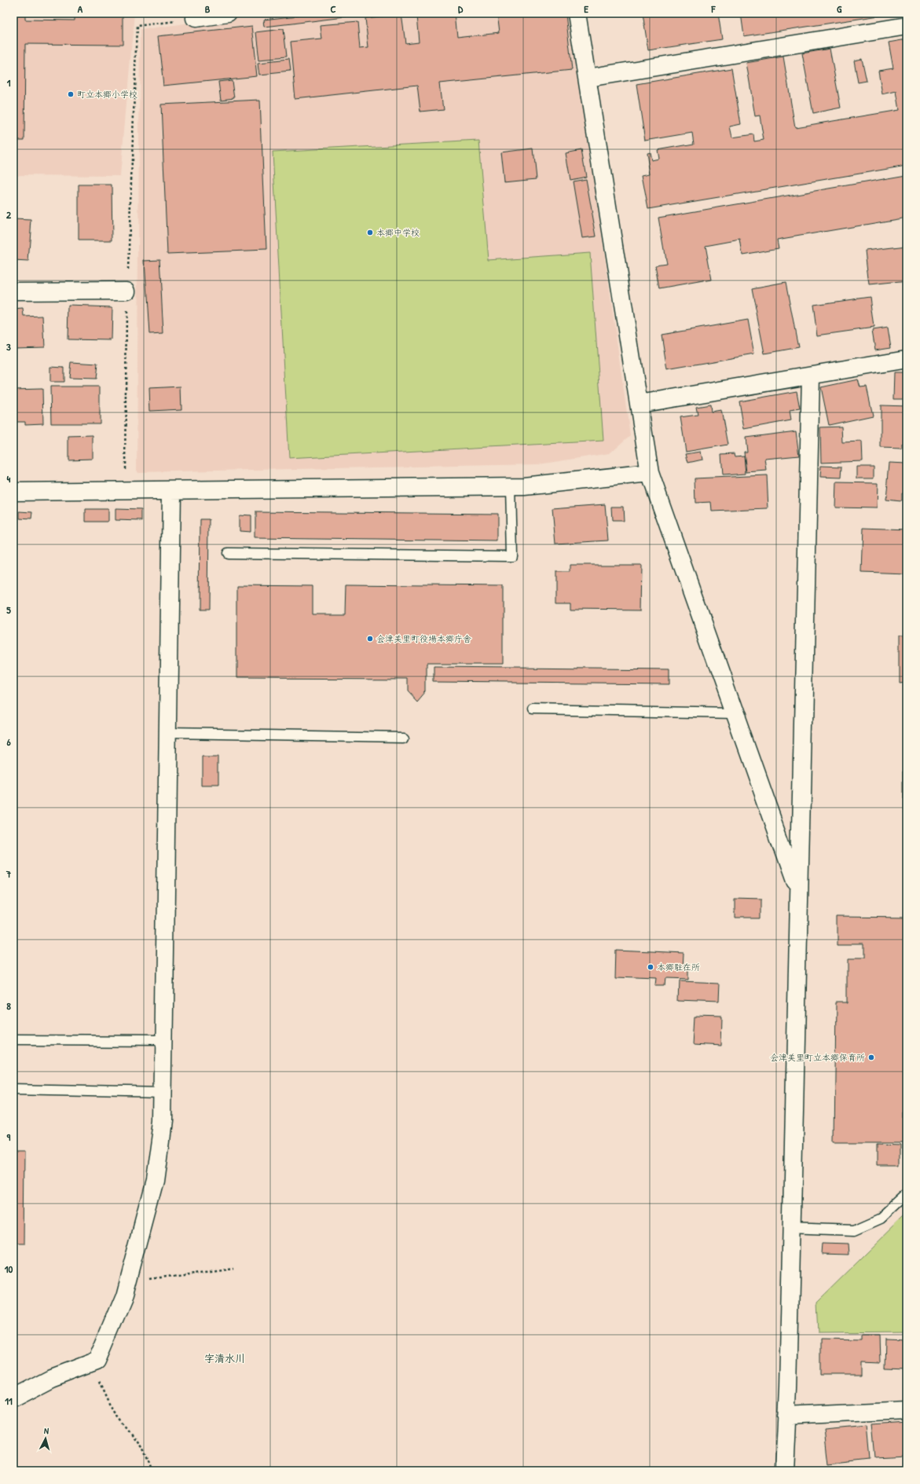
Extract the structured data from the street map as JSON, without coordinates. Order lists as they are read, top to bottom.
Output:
{
  "districts": ["字清水川"],
  "places": [
    "町立本郷小学校",
    "本郷中学校",
    "会津美里町役場本郷庁舎",
    "本郷駐在所",
    "会津美里町立本郷保育所"
  ],
  "north": "top",
  "grid": {
    "columns": [
      "A",
      "B",
      "C",
      "D",
      "E",
      "F",
      "G"
    ],
    "rows": [
      "1",
      "2",
      "3",
      "4",
      "5",
      "6",
      "7",
      "8",
      "9",
      "10",
      "11"
    ]
  }
}
